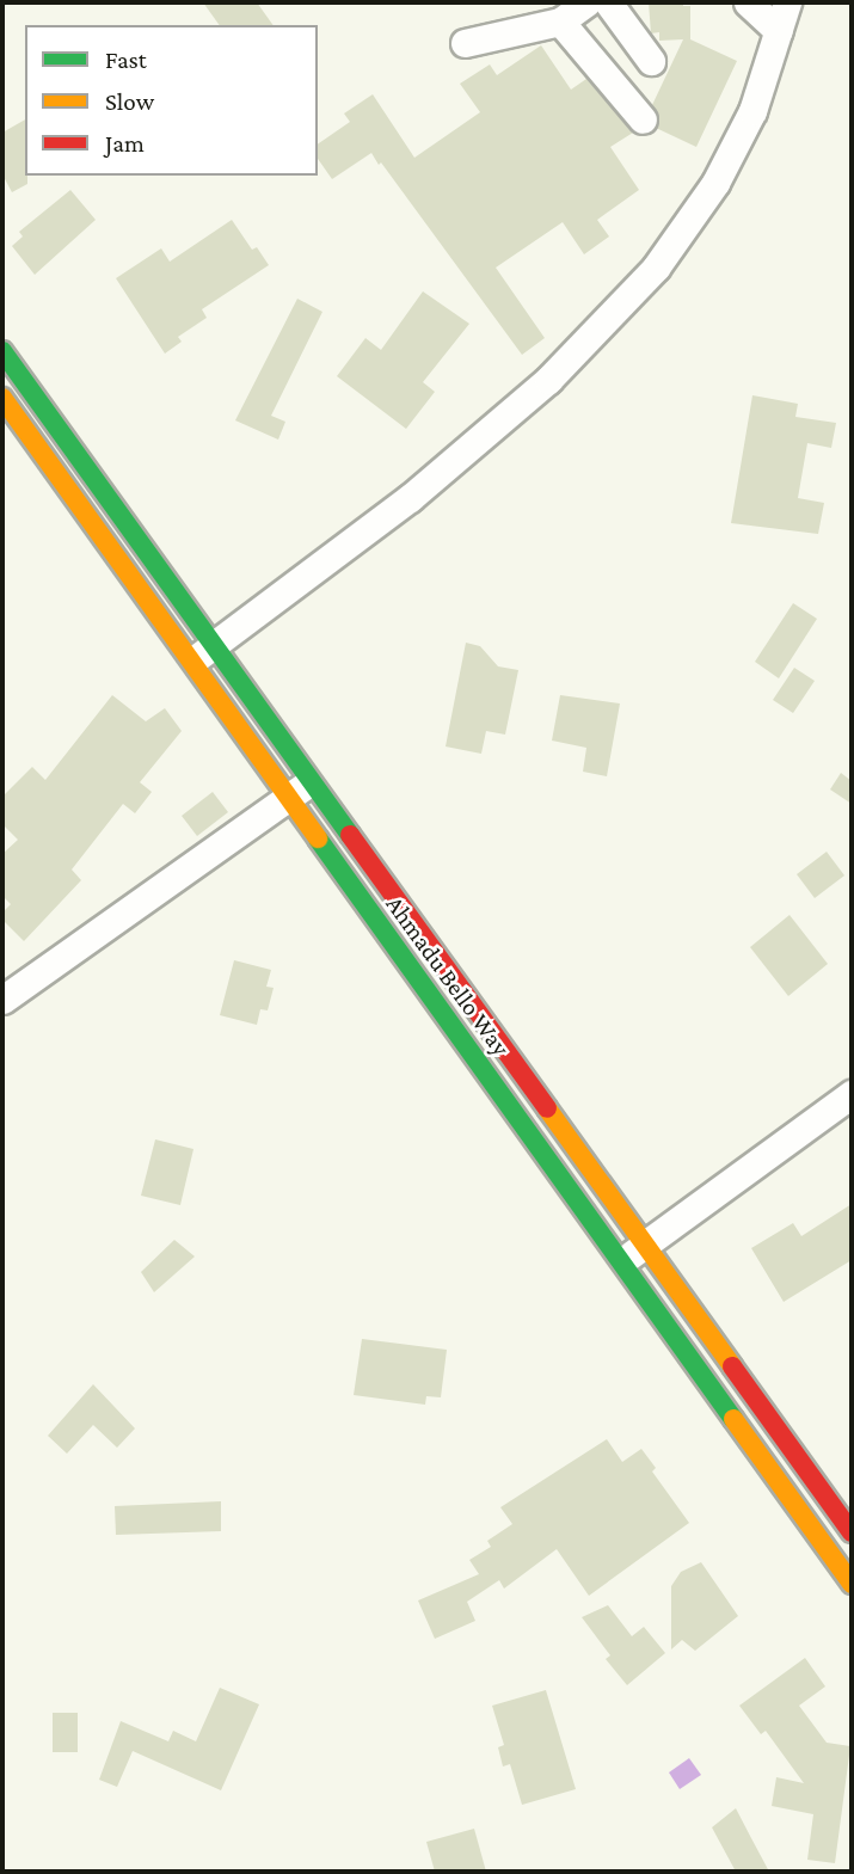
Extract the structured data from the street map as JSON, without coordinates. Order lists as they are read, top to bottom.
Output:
{
  "streets": {
    "main road": ["Ahmadu Bello Way"]
  },
  "legend": ["Fast", "Slow", "Jam"]
}
